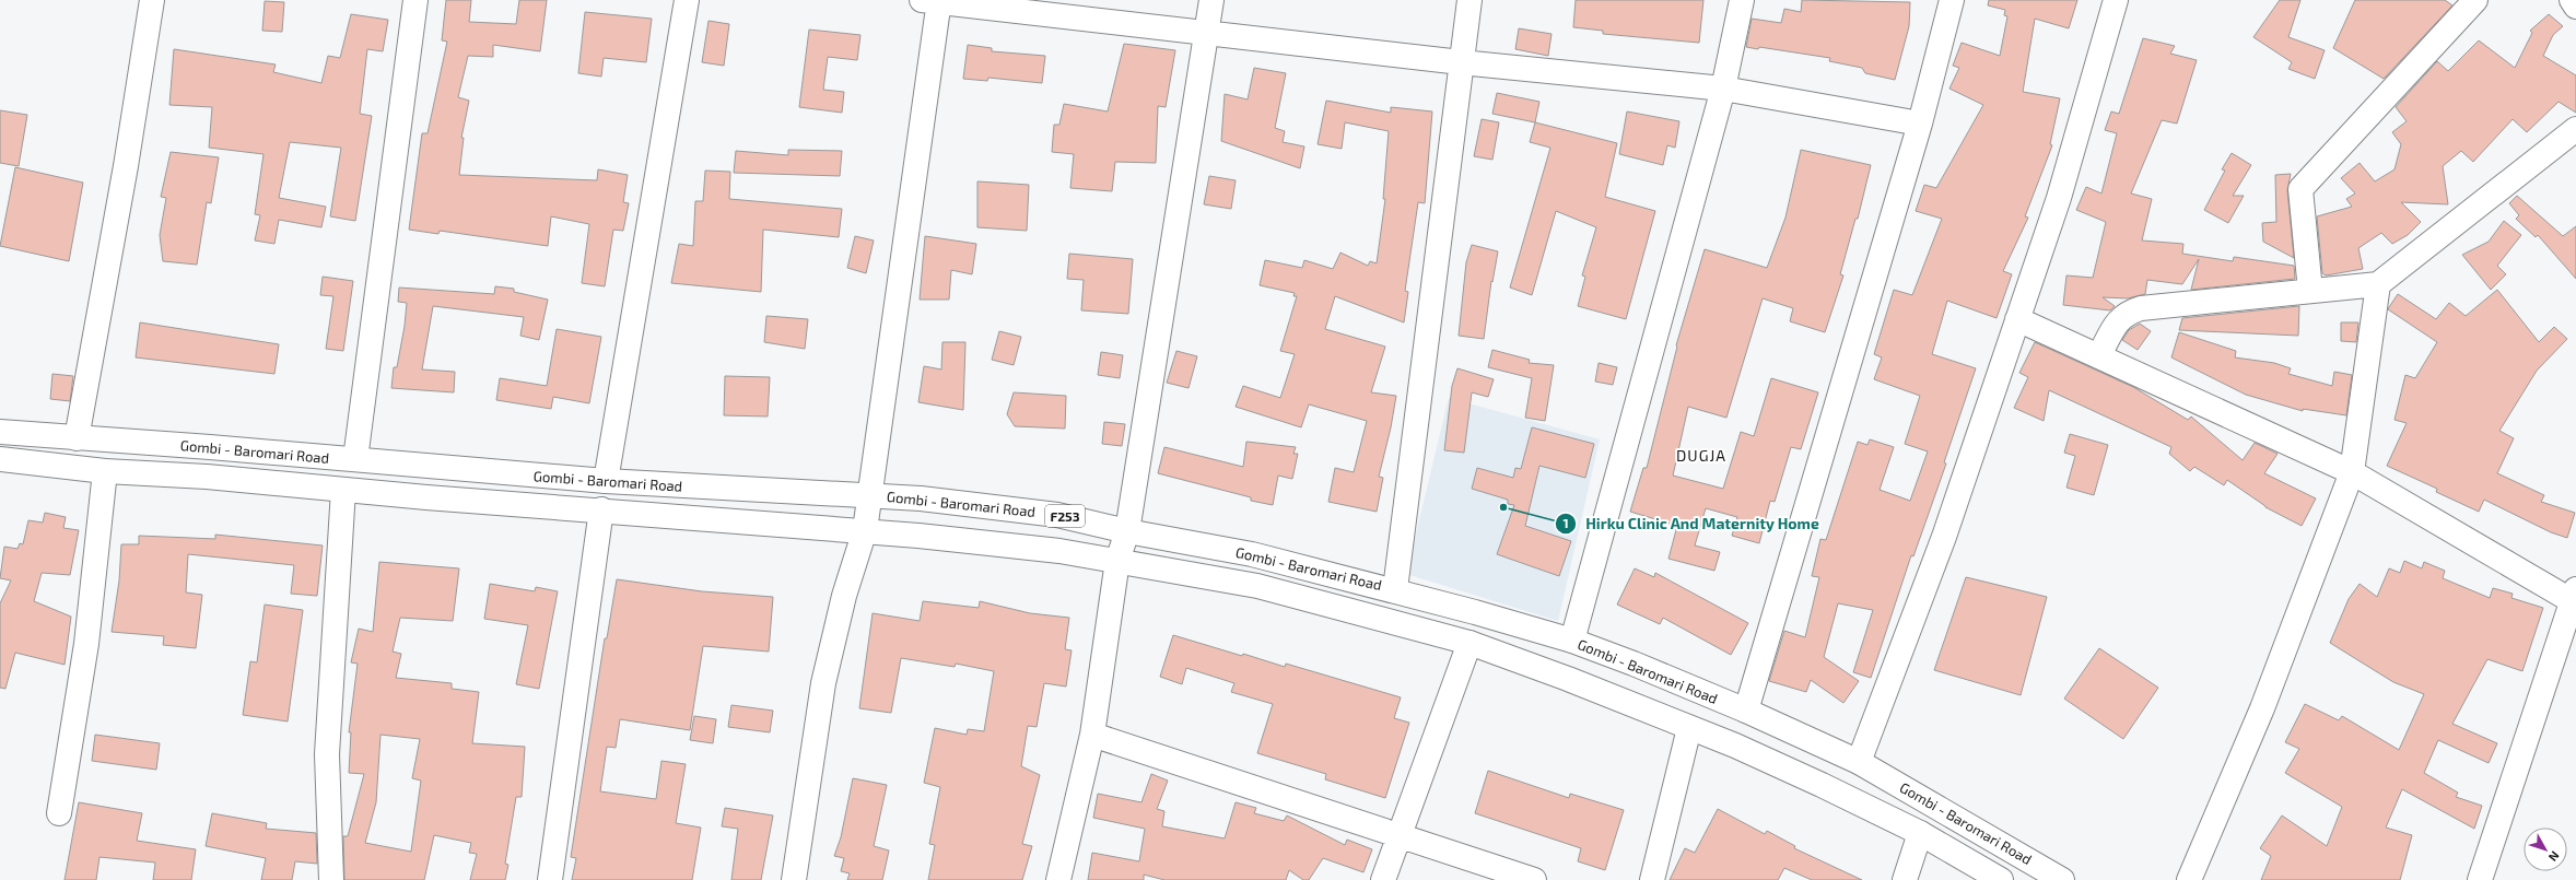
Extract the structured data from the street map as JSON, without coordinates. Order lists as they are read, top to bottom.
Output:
{
  "streets": {
    "street": ["Gombi - Baromari Road", "F253"]
  },
  "districts": ["DUGJA"],
  "places": ["Hirku Clinic And Maternity Home"],
  "north": "bottom right"
}
